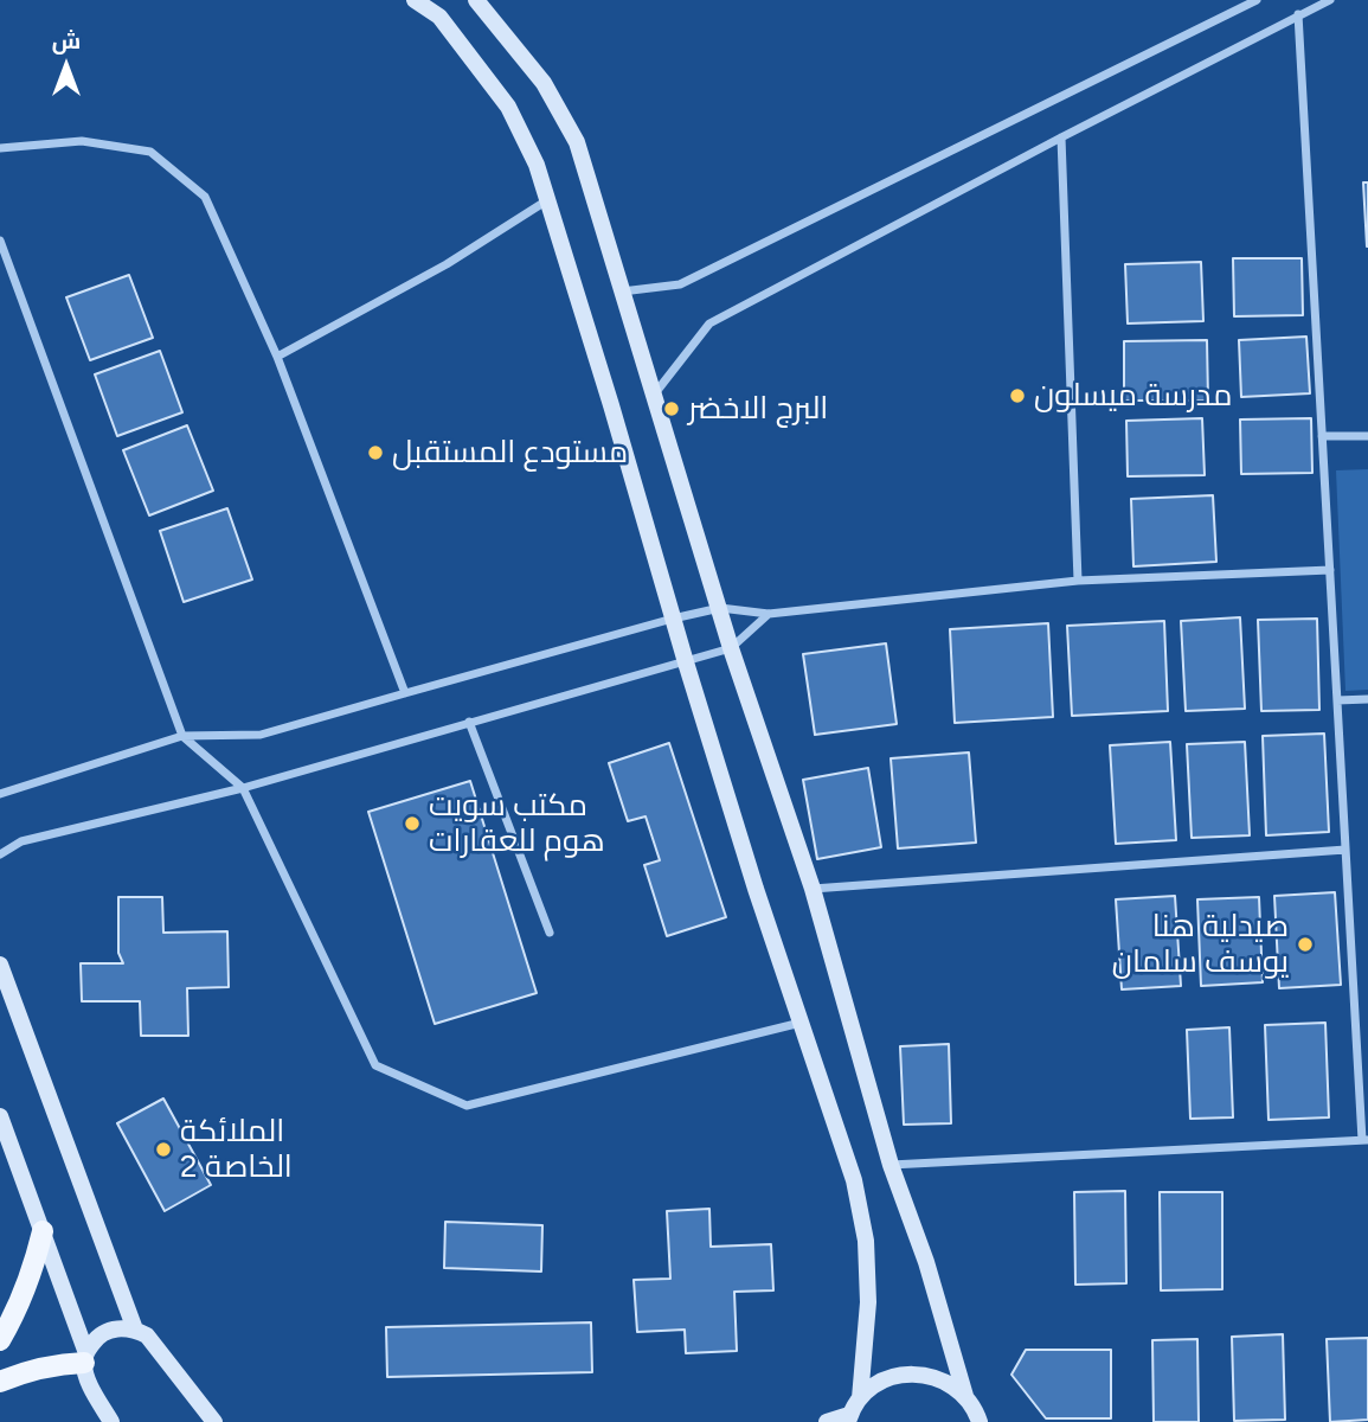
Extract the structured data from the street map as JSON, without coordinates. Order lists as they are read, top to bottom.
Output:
{
  "places": [
    "مدرسة ميسلون",
    "البرج الاخضر",
    "مستودع المستقبل",
    "مكتب سويت هوم للعقارات",
    "صيدلية هنا يوسف سلمان",
    "الملائكة الخاصة 2"
  ],
  "north": "top"
}
